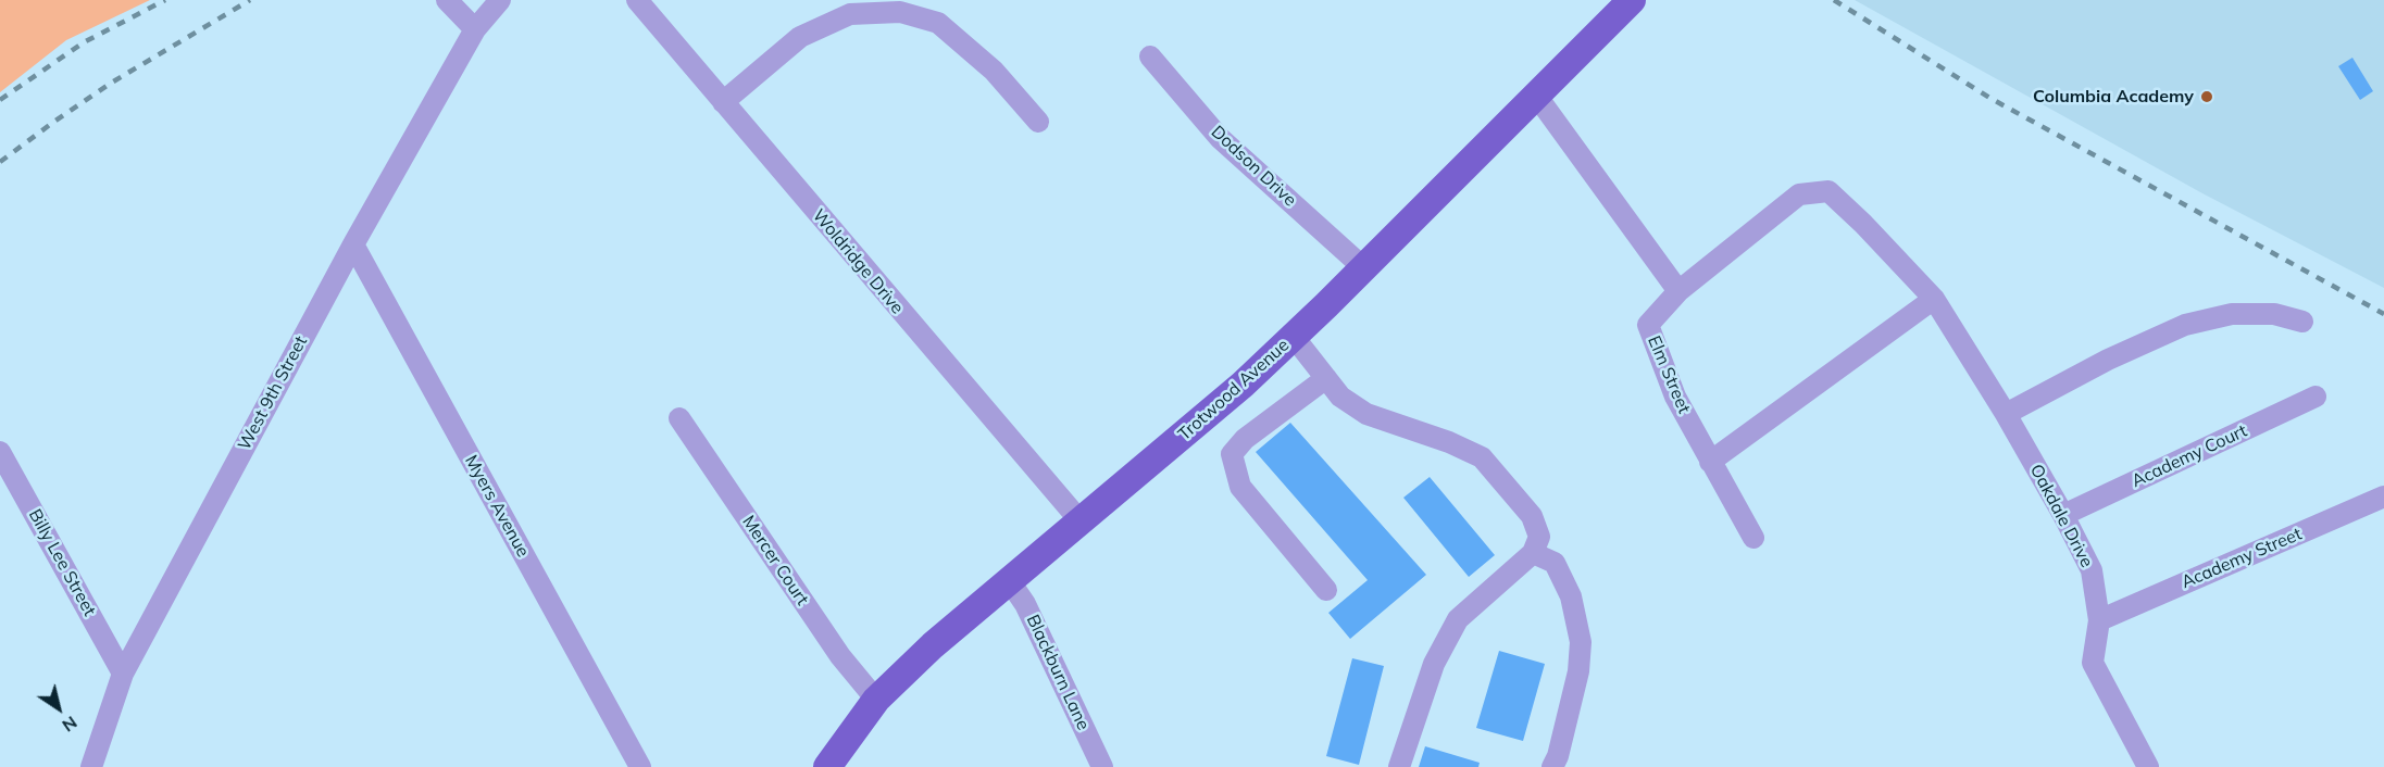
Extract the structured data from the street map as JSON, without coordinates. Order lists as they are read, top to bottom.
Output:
{
  "streets": {
    "main road": ["Trotwood Avenue"],
    "street": [
      "Dodson Drive",
      "Woldridge Drive",
      "Elm Street",
      "West 9th Street",
      "Academy Court",
      "Myers Avenue",
      "Oakdale Drive",
      "Academy Street",
      "Mercer Court",
      "Billy Lee Street",
      "Blackburn Lane"
    ]
  },
  "crossings": [
    ["Dodson Drive", "Trotwood Avenue"],
    ["Woldridge Drive", "Trotwood Avenue"],
    ["Elm Street", "Oakdale Drive"],
    ["Trotwood Avenue", "Mercer Court"],
    ["Trotwood Avenue", "Blackburn Lane"],
    ["West 9th Street", "Myers Avenue"],
    ["West 9th Street", "Billy Lee Street"],
    ["Academy Court", "Oakdale Drive"],
    ["Oakdale Drive", "Academy Street"]
  ],
  "places": ["Columbia Academy"],
  "north": "bottom right"
}
